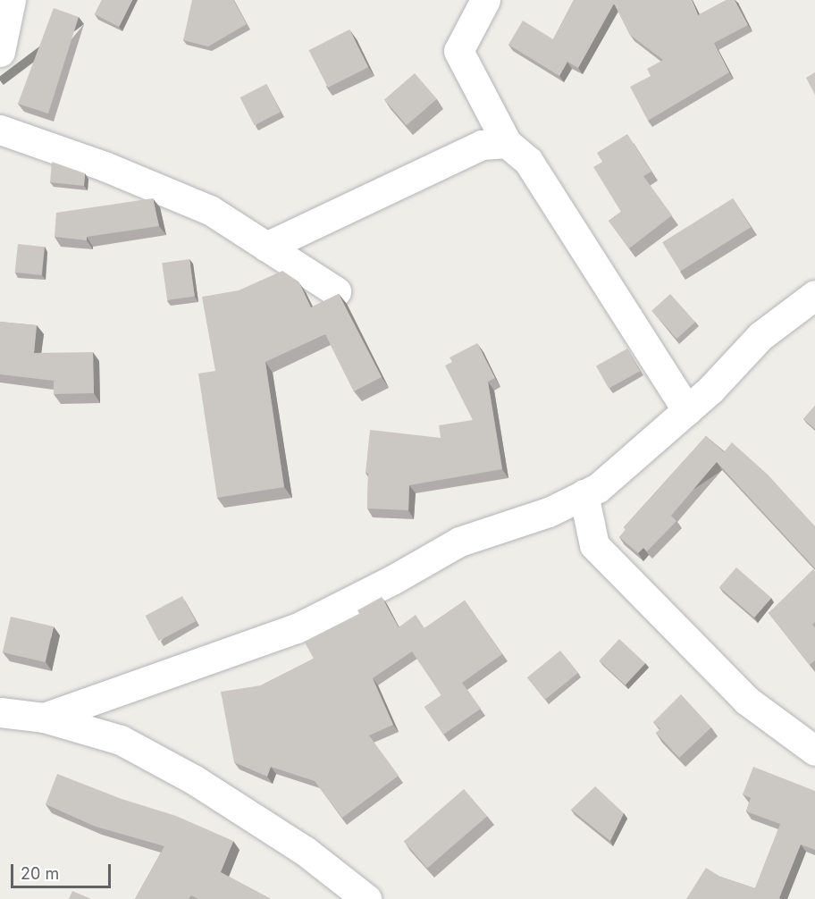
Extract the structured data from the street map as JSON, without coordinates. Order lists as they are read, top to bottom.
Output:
{
  "scale_bar": "20 m"
}
